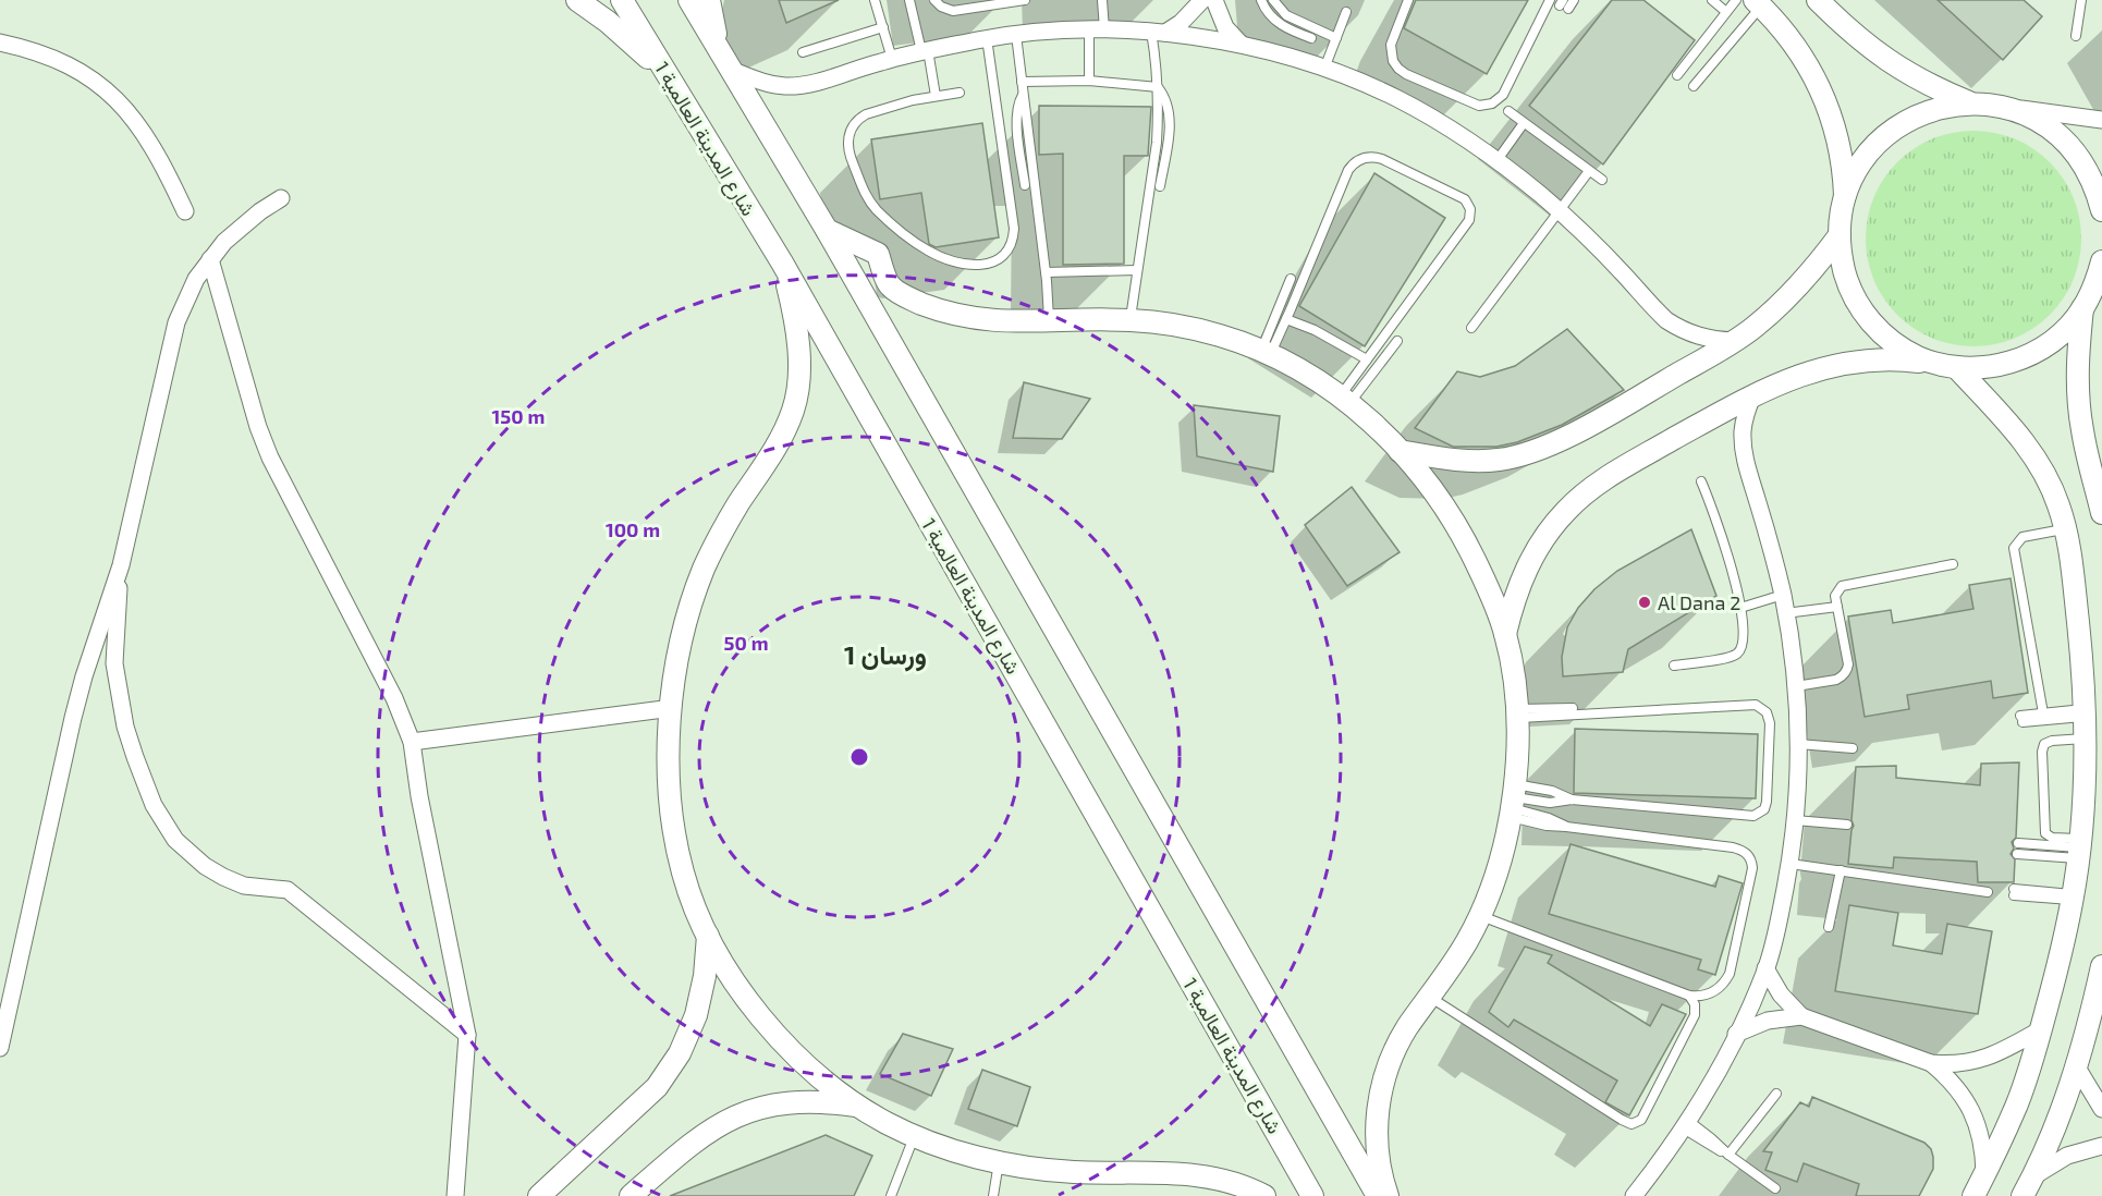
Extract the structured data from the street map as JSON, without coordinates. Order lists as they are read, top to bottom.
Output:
{
  "streets": {
    "street": ["شارع المدينة العالمية 1"]
  },
  "districts": ["ورسان 1"],
  "places": ["Al Dana 2"],
  "rings": ["150 m", "100 m", "50 m"]
}
